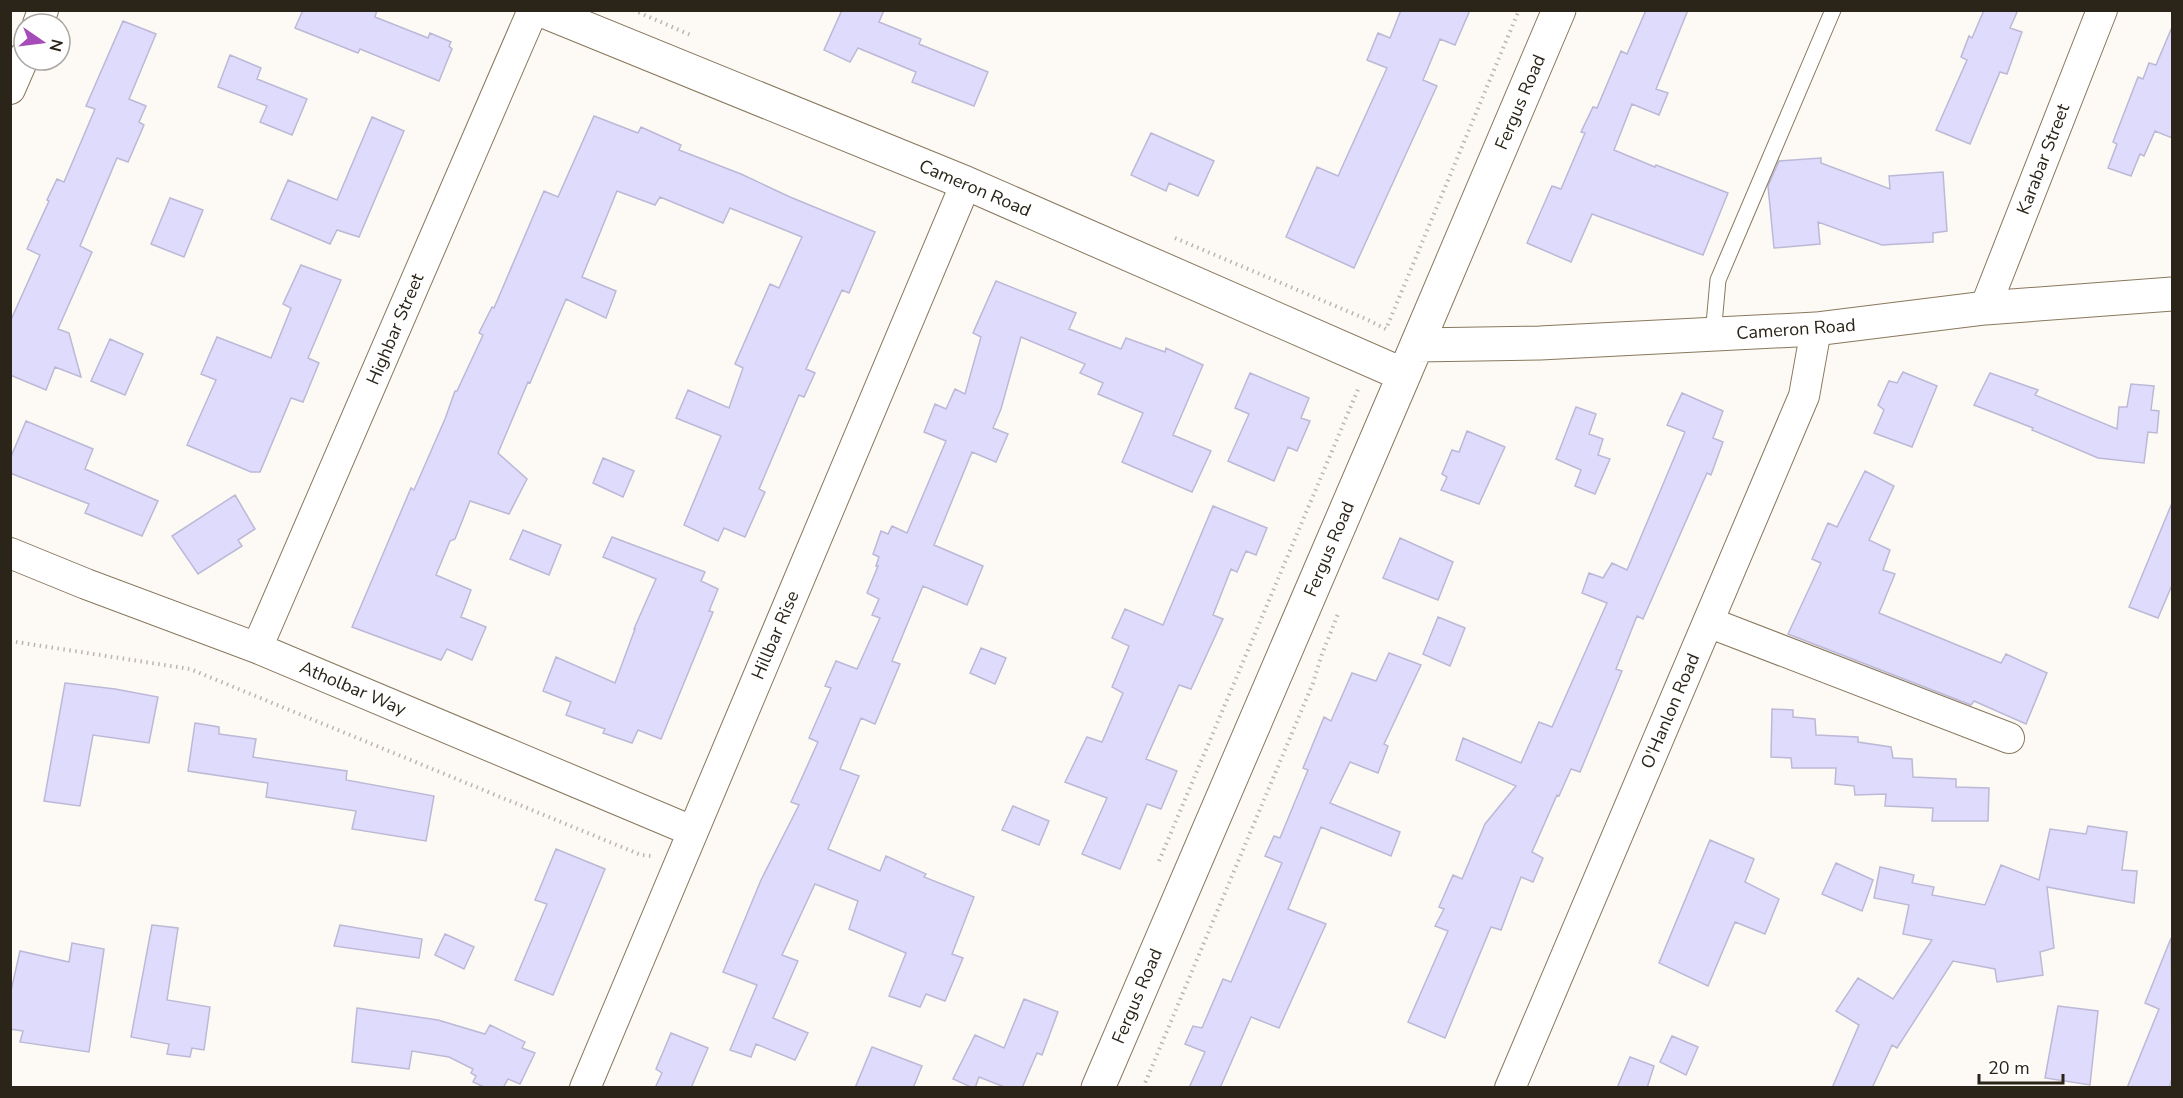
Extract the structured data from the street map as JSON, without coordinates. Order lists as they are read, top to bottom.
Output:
{
  "streets": {
    "street": [
      "Fergus Road",
      "Karabar Street",
      "Cameron Road",
      "Highbar Street",
      "Hillbar Rise",
      "Atholbar Way",
      "O'Hanlon Road"
    ]
  },
  "crossings": [
    ["Fergus Road", "Cameron Road"],
    ["Karabar Street", "Cameron Road"],
    ["Cameron Road", "Hillbar Rise"],
    ["Cameron Road", "O'Hanlon Road"],
    ["Highbar Street", "Atholbar Way"],
    ["Hillbar Rise", "Atholbar Way"]
  ],
  "scale_bar": "20 m",
  "north": "right"
}
